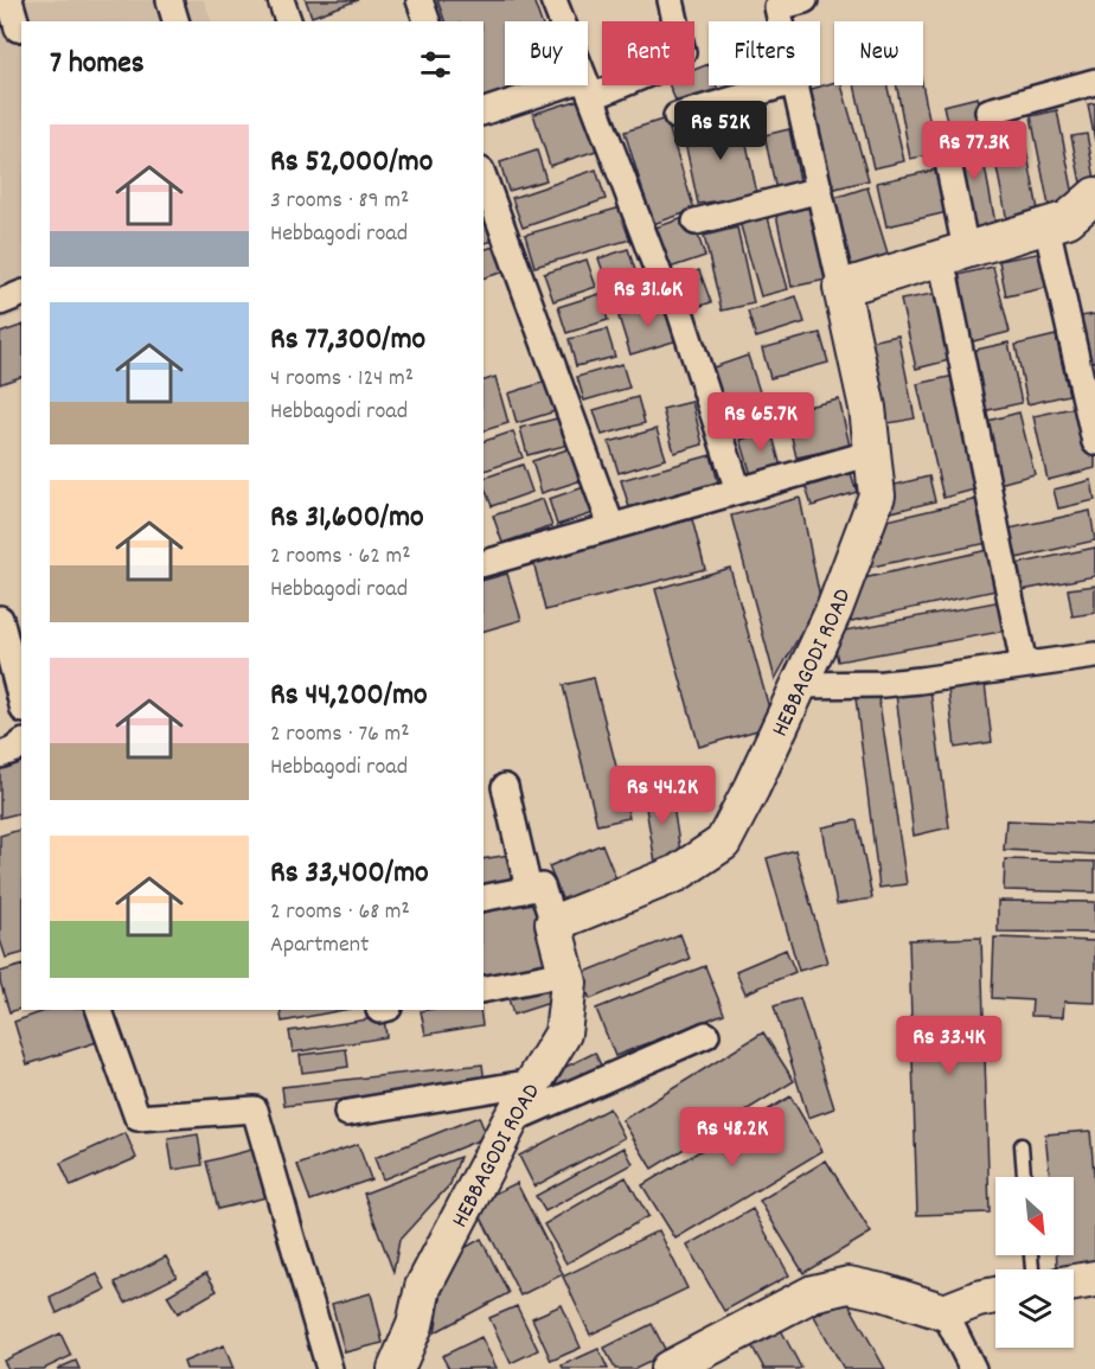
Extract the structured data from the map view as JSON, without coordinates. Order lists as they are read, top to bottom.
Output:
{
  "streets": {
    "street": ["HEBBAGODI ROAD"]
  },
  "north": "bottom right",
  "page": {
    "chip": [
      "Buy",
      "Rent",
      "Filters",
      "New"
    ],
    "heading": "7 homes",
    "price": [
      "Rs 52K",
      "Rs 77.3K",
      "Rs 31.6K",
      "Rs 65.7K",
      "Rs 44.2K",
      "Rs 33.4K",
      "Rs 48.2K"
    ],
    "list": [
      {
        "name": "Rs 52,000/mo",
        "note": "3 rooms · 89 m² · Hebbagodi road"
      },
      {
        "name": "Rs 77,300/mo",
        "note": "4 rooms · 124 m² · Hebbagodi road"
      },
      {
        "name": "Rs 31,600/mo",
        "note": "2 rooms · 62 m² · Hebbagodi road"
      },
      {
        "name": "Rs 44,200/mo",
        "note": "2 rooms · 76 m² · Hebbagodi road"
      },
      {
        "name": "Rs 33,400/mo",
        "note": "2 rooms · 68 m² · Apartment"
      }
    ]
  }
}
